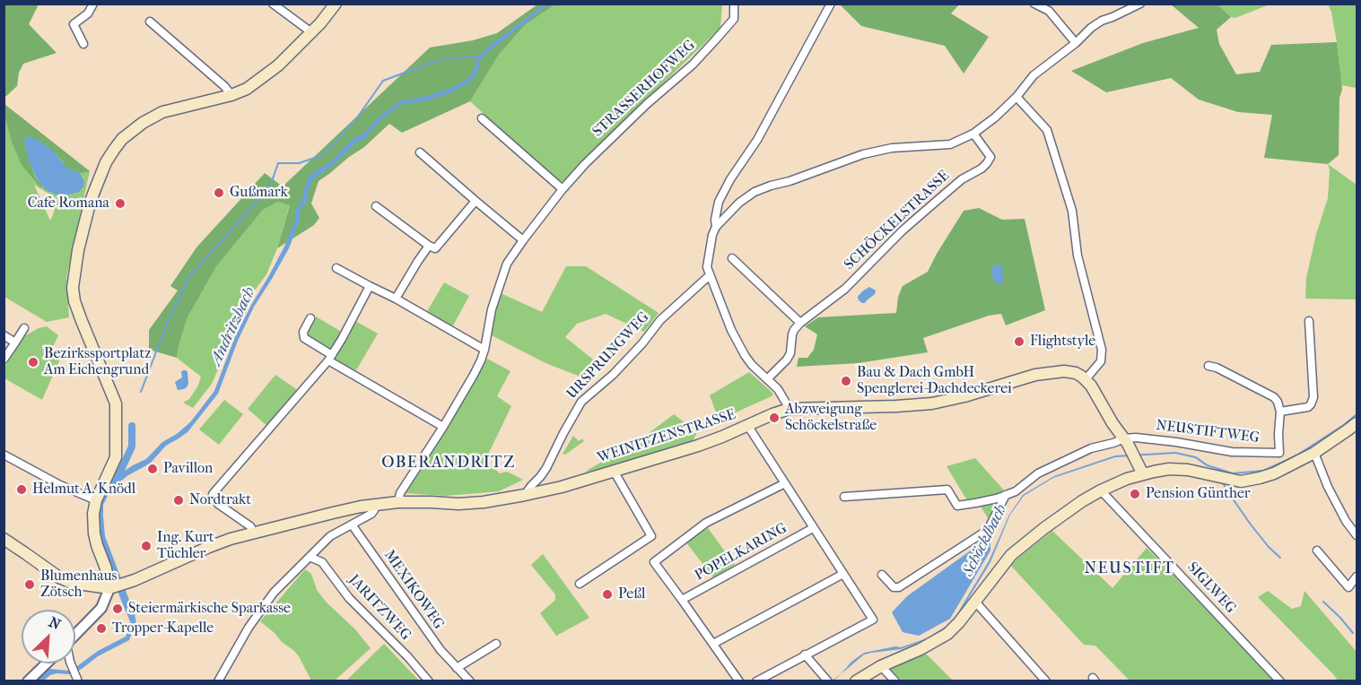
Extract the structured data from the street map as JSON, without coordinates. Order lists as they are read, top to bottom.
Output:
{
  "streets": {
    "main road": ["WEINITZENSTRASSE"],
    "street": [
      "STRASSERHOFWEG",
      "SCHÖCKELSTRASSE",
      "URSPRUNGWEG",
      "NEUSTIFTWEG",
      "POPELKARING",
      "SIGLWEG",
      "MEXIKOWEG",
      "JARITZWEG"
    ]
  },
  "crossings": [
    ["STRASSERHOFWEG", "WEINITZENSTRASSE"],
    ["SCHÖCKELSTRASSE", "URSPRUNGWEG"],
    ["SCHÖCKELSTRASSE", "WEINITZENSTRASSE"],
    ["URSPRUNGWEG", "WEINITZENSTRASSE"],
    ["WEINITZENSTRASSE", "POPELKARING"]
  ],
  "districts": ["OBERANDRITZ", "NEUSTIFT"],
  "water": ["Andritzbach", "Schöcklbach"],
  "places": [
    "Gußmark",
    "Cafe Romana",
    "Flightstyle",
    "Bezirkssportplatz Am Eichengrund",
    "Bau & Dach GmbH Spenglerei-Dachdeckerei",
    "Abzweigung Schöckelstraße",
    "Pavillon",
    "Helmut A. Knödl",
    "Pension Günther",
    "Nordtrakt",
    "Ing. Kurt Tüchler",
    "Blumenhaus Zötsch",
    "Peßl",
    "Steiermärkische Sparkasse",
    "Tropper-Kapelle"
  ],
  "north": "top right"
}
